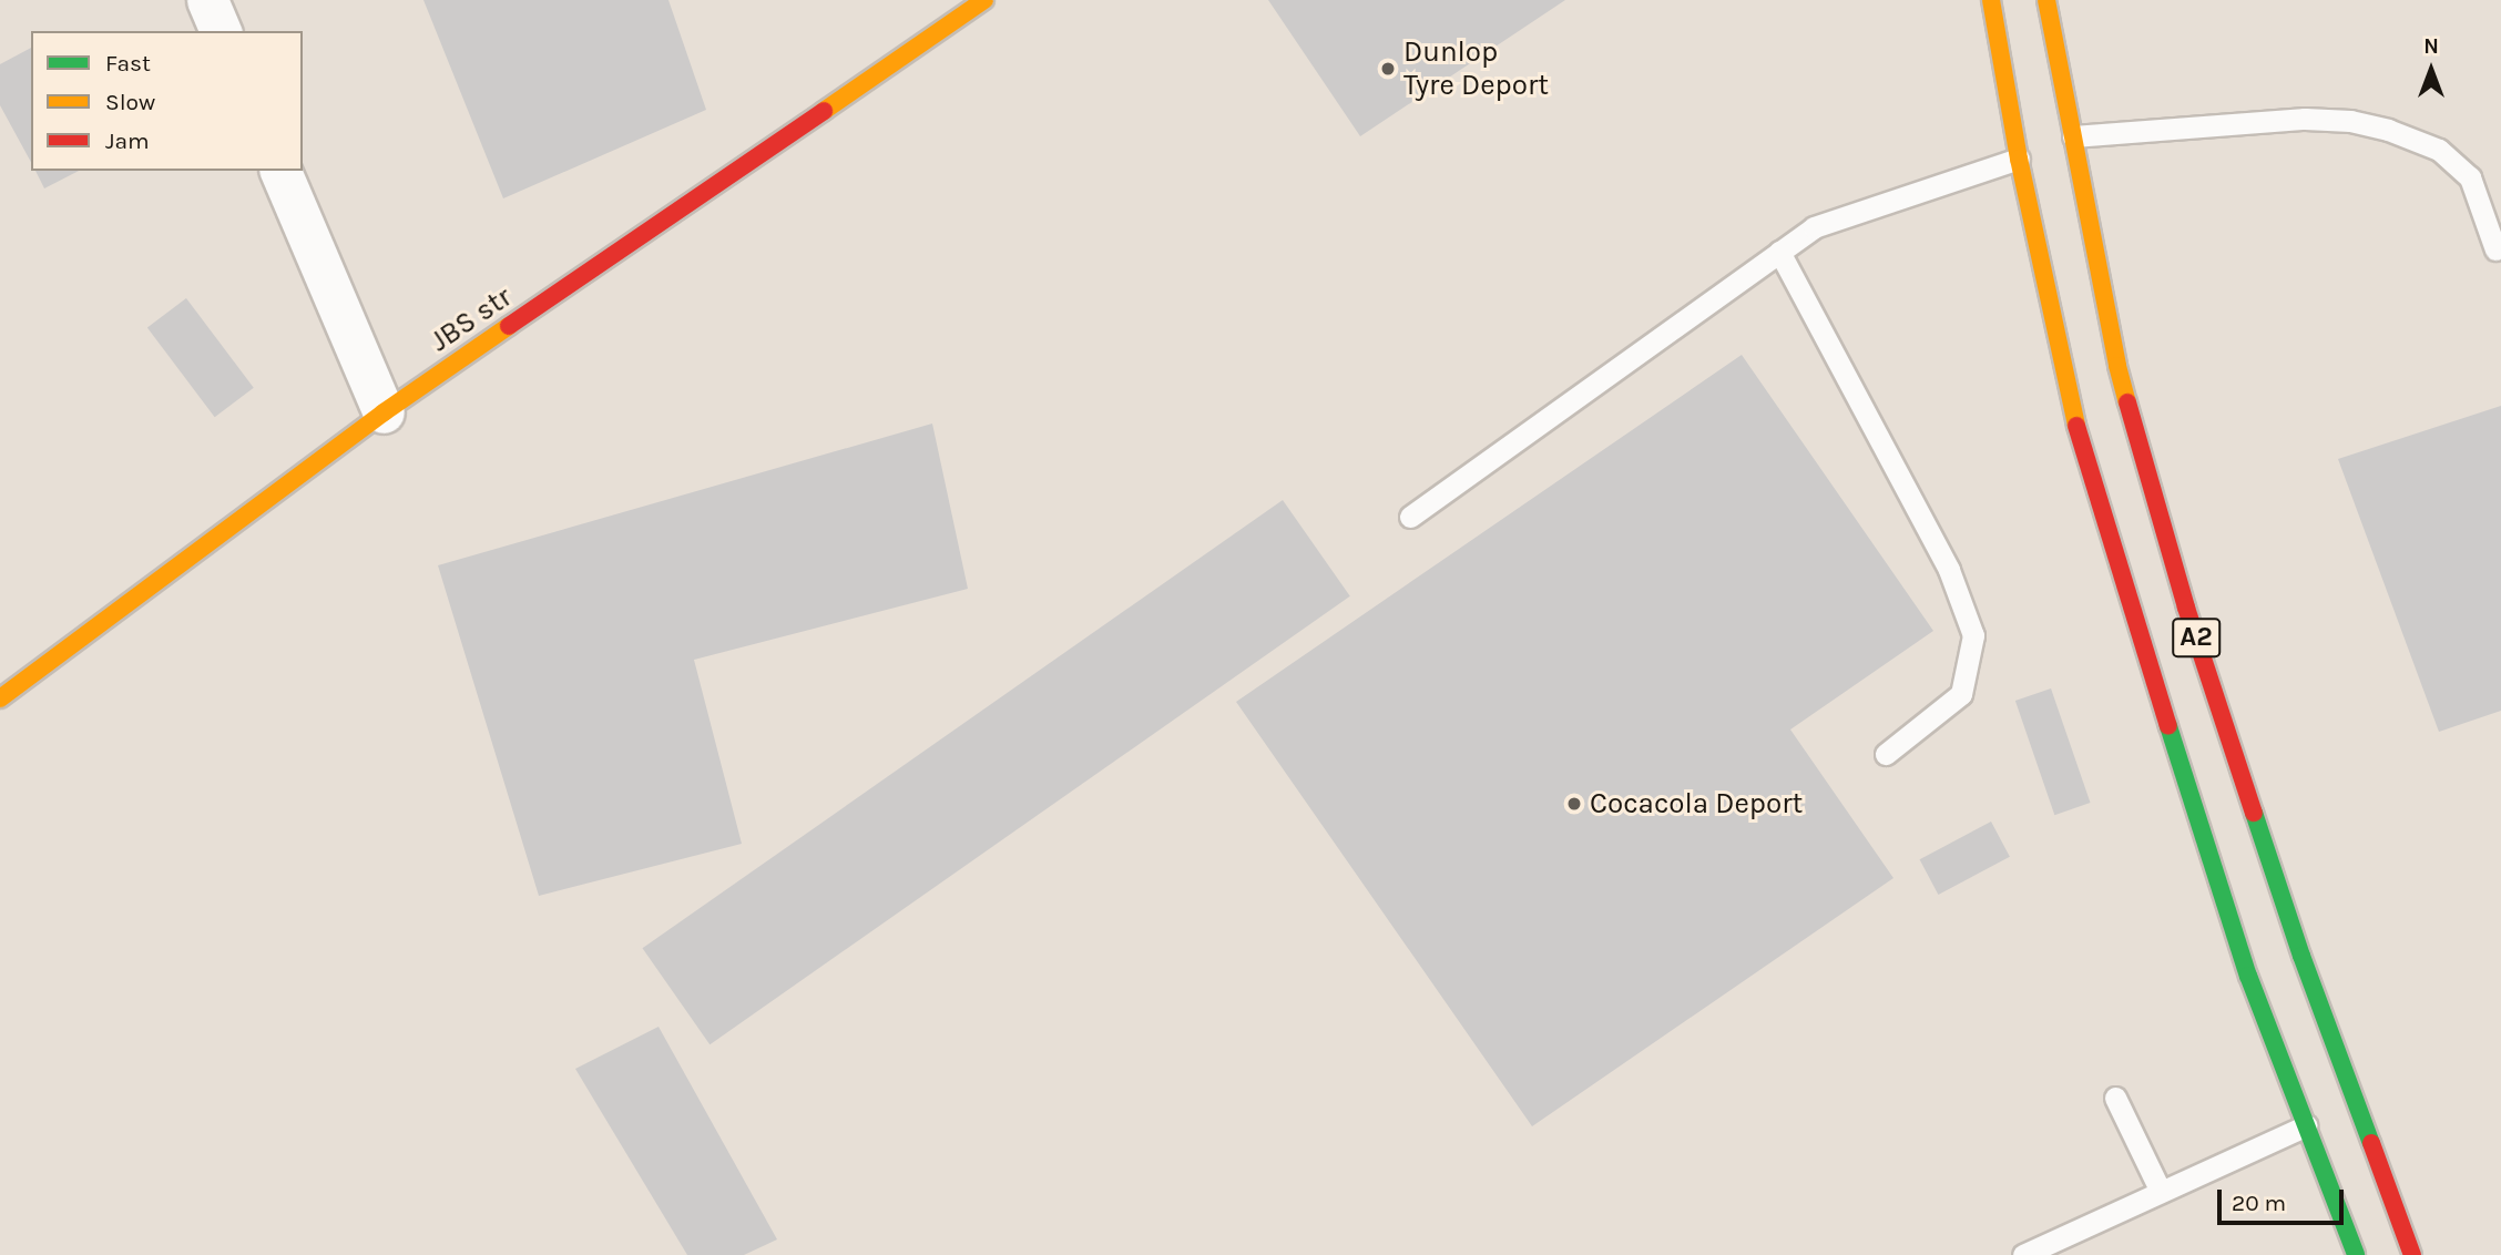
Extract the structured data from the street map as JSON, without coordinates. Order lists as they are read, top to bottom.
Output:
{
  "streets": {
    "main road": ["JBS str", "A2"]
  },
  "places": ["Dunlop Tyre Deport", "Cocacola Deport"],
  "legend": ["Fast", "Slow", "Jam"],
  "scale_bar": "20 m",
  "north": "top"
}
